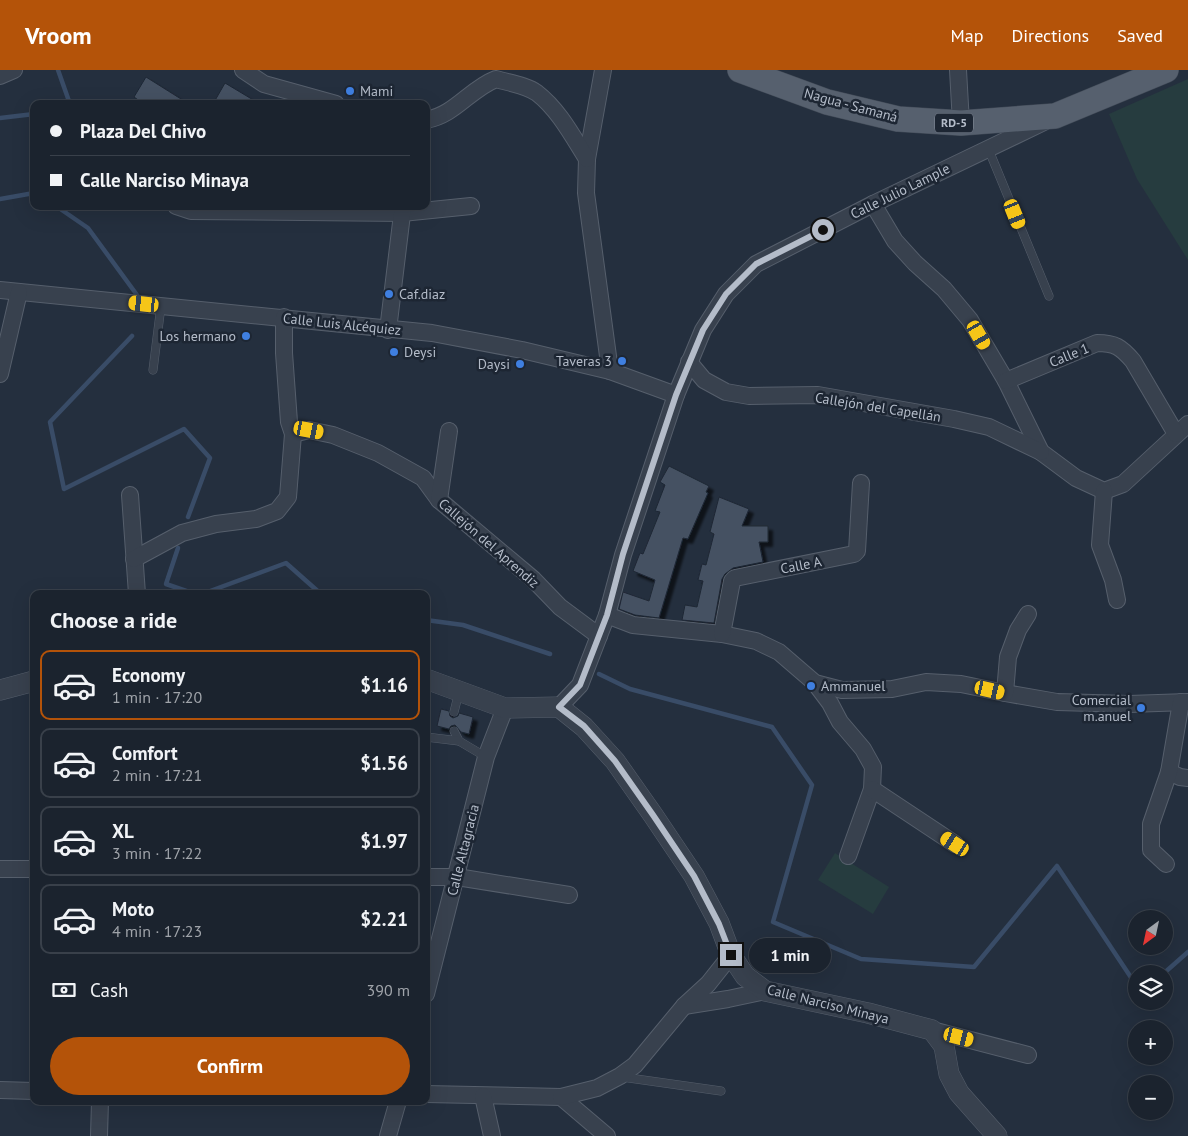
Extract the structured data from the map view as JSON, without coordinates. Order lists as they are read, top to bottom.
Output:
{
  "streets": {
    "main road": ["Nagua - Samaná", "RD-5"],
    "street": [
      "Calle Julio Lample",
      "Calle Luis Alcéquiez",
      "Calle 1",
      "Callejón del Capellán",
      "Callejón del Aprendiz",
      "Calle A",
      "Calle Altagracia",
      "Calle Narciso Minaya"
    ]
  },
  "crossings": [
    ["Nagua - Samaná", "Calle Julio Lample"],
    ["Calle Julio Lample", "Calle Luis Alcéquiez"],
    ["Calle Julio Lample", "Callejón del Capellán"],
    ["Calle Julio Lample", "Callejón del Aprendiz"],
    ["Calle Julio Lample", "Calle Narciso Minaya"],
    ["Calle 1", "Callejón del Capellán"]
  ],
  "places": [
    "Mami",
    "Caf.diaz",
    "Los hermano",
    "Deysi",
    "Taveras 3",
    "Daysi",
    "Ammanuel",
    "Comercial m.anuel"
  ],
  "north": "bottom left",
  "page": {
    "header": "Vroom",
    "nav": ["Map", "Directions", "Saved"],
    "banner": ["Plaza Del Chivo", "Calle Narciso Minaya"],
    "heading": "Choose a ride",
    "list": [
      {
        "name": "Economy",
        "note": "1 min · 17:20",
        "value": "$1.16"
      },
      {
        "name": "Comfort",
        "note": "2 min · 17:21",
        "value": "$1.56"
      },
      {
        "name": "XL",
        "note": "3 min · 17:22",
        "value": "$1.97"
      },
      {
        "name": "Moto",
        "note": "4 min · 17:23",
        "value": "$2.21"
      }
    ],
    "map_buttons": ["+", "−"],
    "bubble": "1 min",
    "pay": ["Cash", "390 m"],
    "buttons": "Confirm"
  }
}
